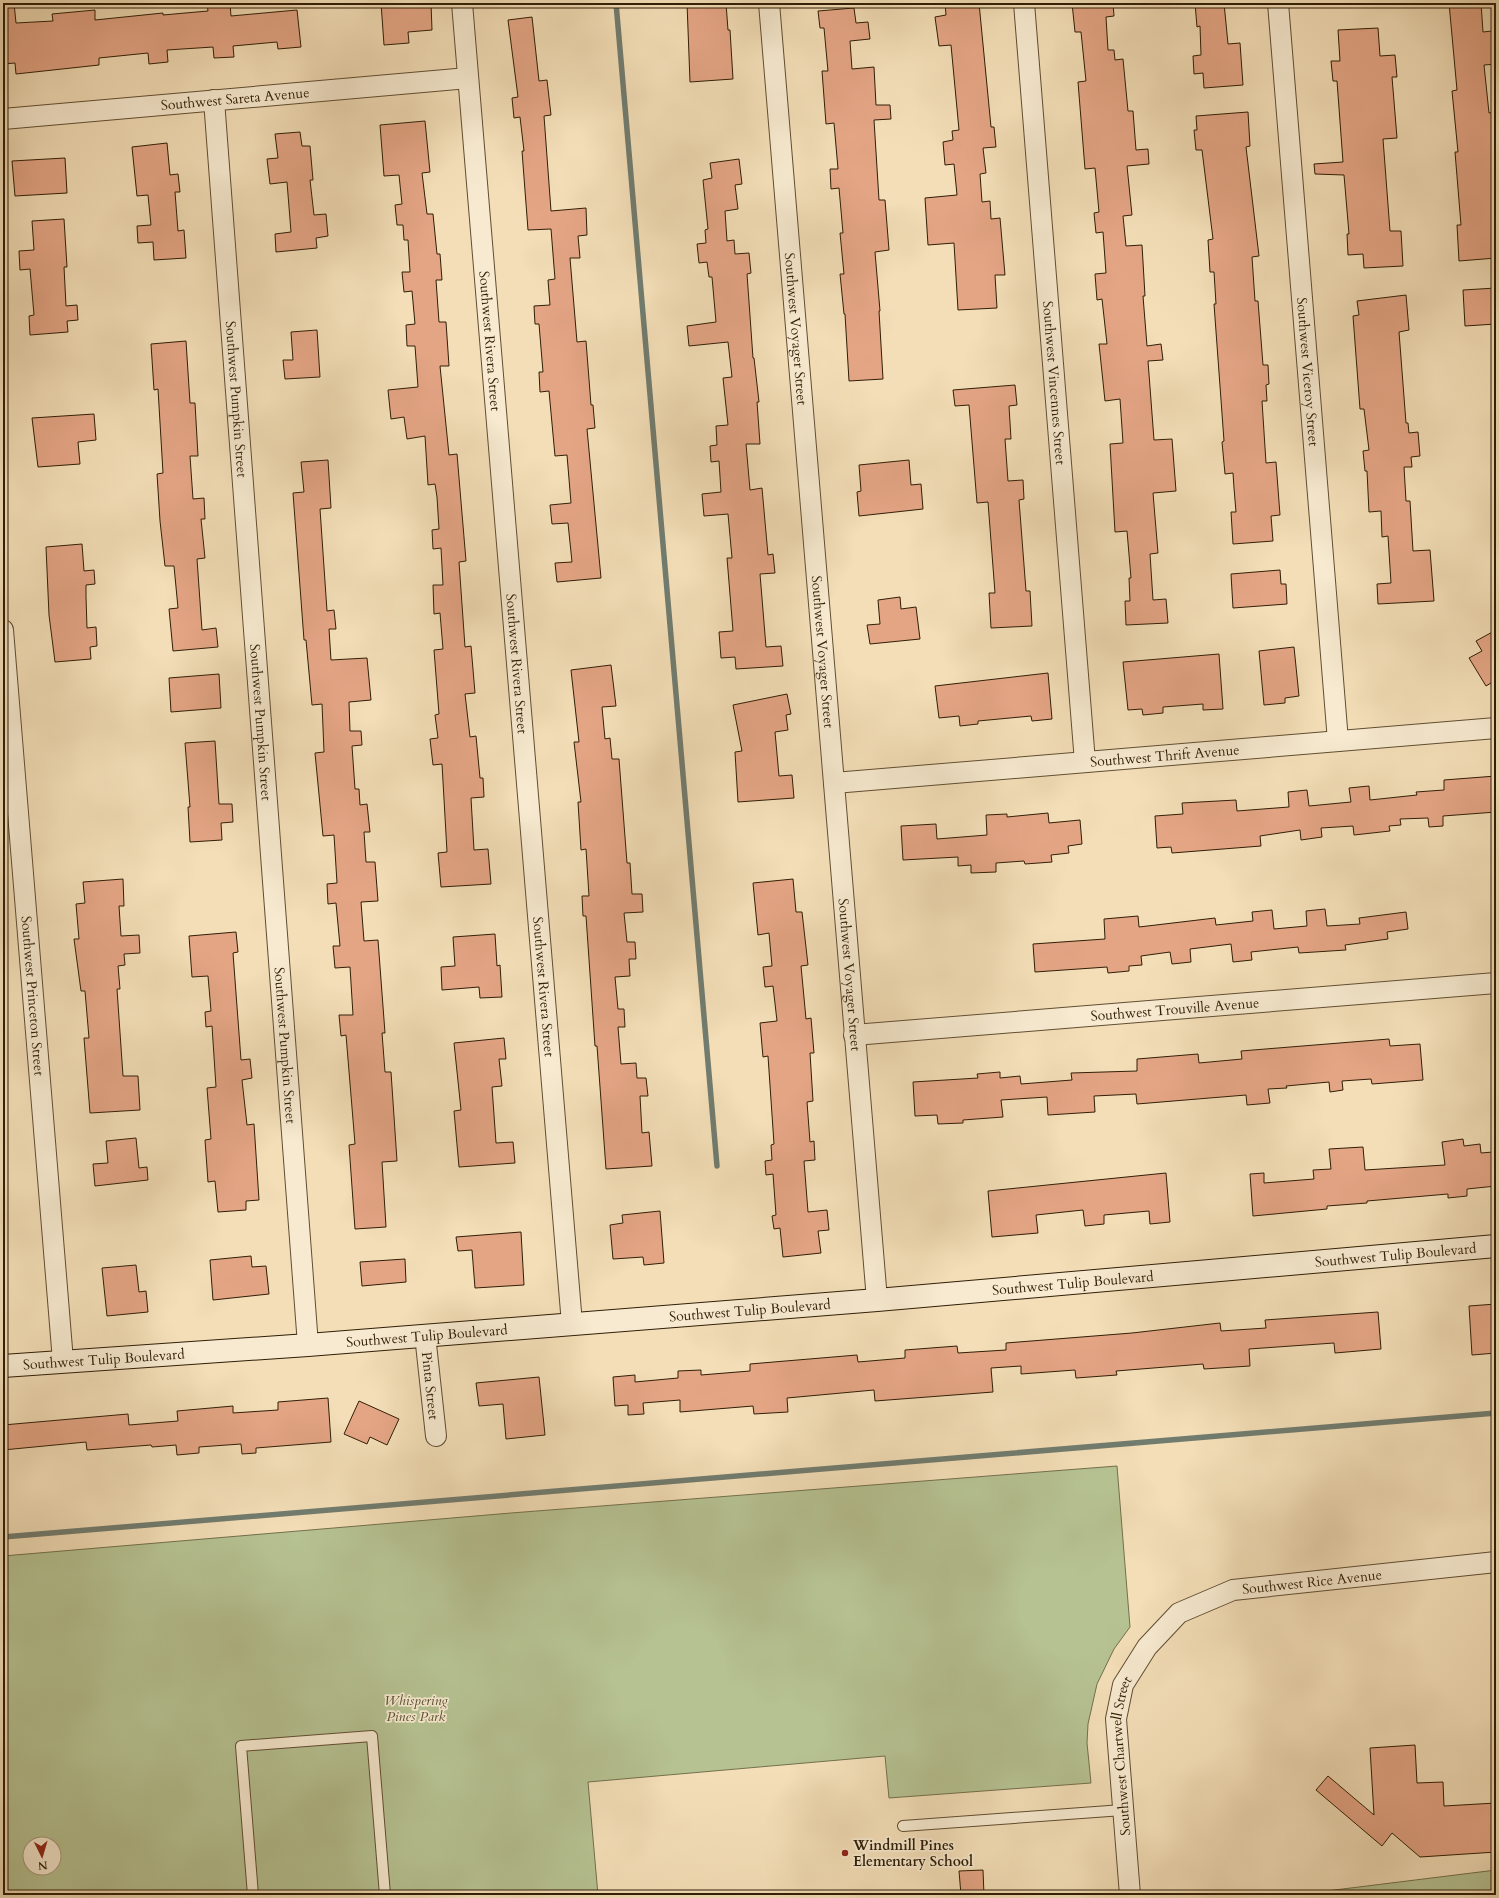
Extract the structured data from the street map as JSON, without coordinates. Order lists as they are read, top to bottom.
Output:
{
  "streets": {
    "street": [
      "Southwest Sareta Avenue",
      "Southwest Voyager Street",
      "Southwest Rivera Street",
      "Southwest Viceroy Street",
      "Southwest Vincennes Street",
      "Southwest Pumpkin Street",
      "Southwest Thrift Avenue",
      "Southwest Princeton Street",
      "Southwest Trouville Avenue",
      "Southwest Tulip Boulevard",
      "Pinta Street",
      "Southwest Rice Avenue",
      "Southwest Chartwell Street"
    ]
  },
  "crossings": [
    ["Southwest Sareta Avenue", "Southwest Rivera Street"],
    ["Southwest Sareta Avenue", "Southwest Pumpkin Street"],
    ["Southwest Voyager Street", "Southwest Thrift Avenue"],
    ["Southwest Voyager Street", "Southwest Trouville Avenue"],
    ["Southwest Voyager Street", "Southwest Tulip Boulevard"],
    ["Southwest Rivera Street", "Southwest Tulip Boulevard"],
    ["Southwest Viceroy Street", "Southwest Thrift Avenue"],
    ["Southwest Vincennes Street", "Southwest Thrift Avenue"],
    ["Southwest Pumpkin Street", "Southwest Tulip Boulevard"],
    ["Southwest Princeton Street", "Southwest Tulip Boulevard"],
    ["Southwest Tulip Boulevard", "Pinta Street"],
    ["Southwest Rice Avenue", "Southwest Chartwell Street"]
  ],
  "parks": ["Whispering Pines Park"],
  "places": ["Windmill Pines Elementary School"],
  "north": "bottom"
}
